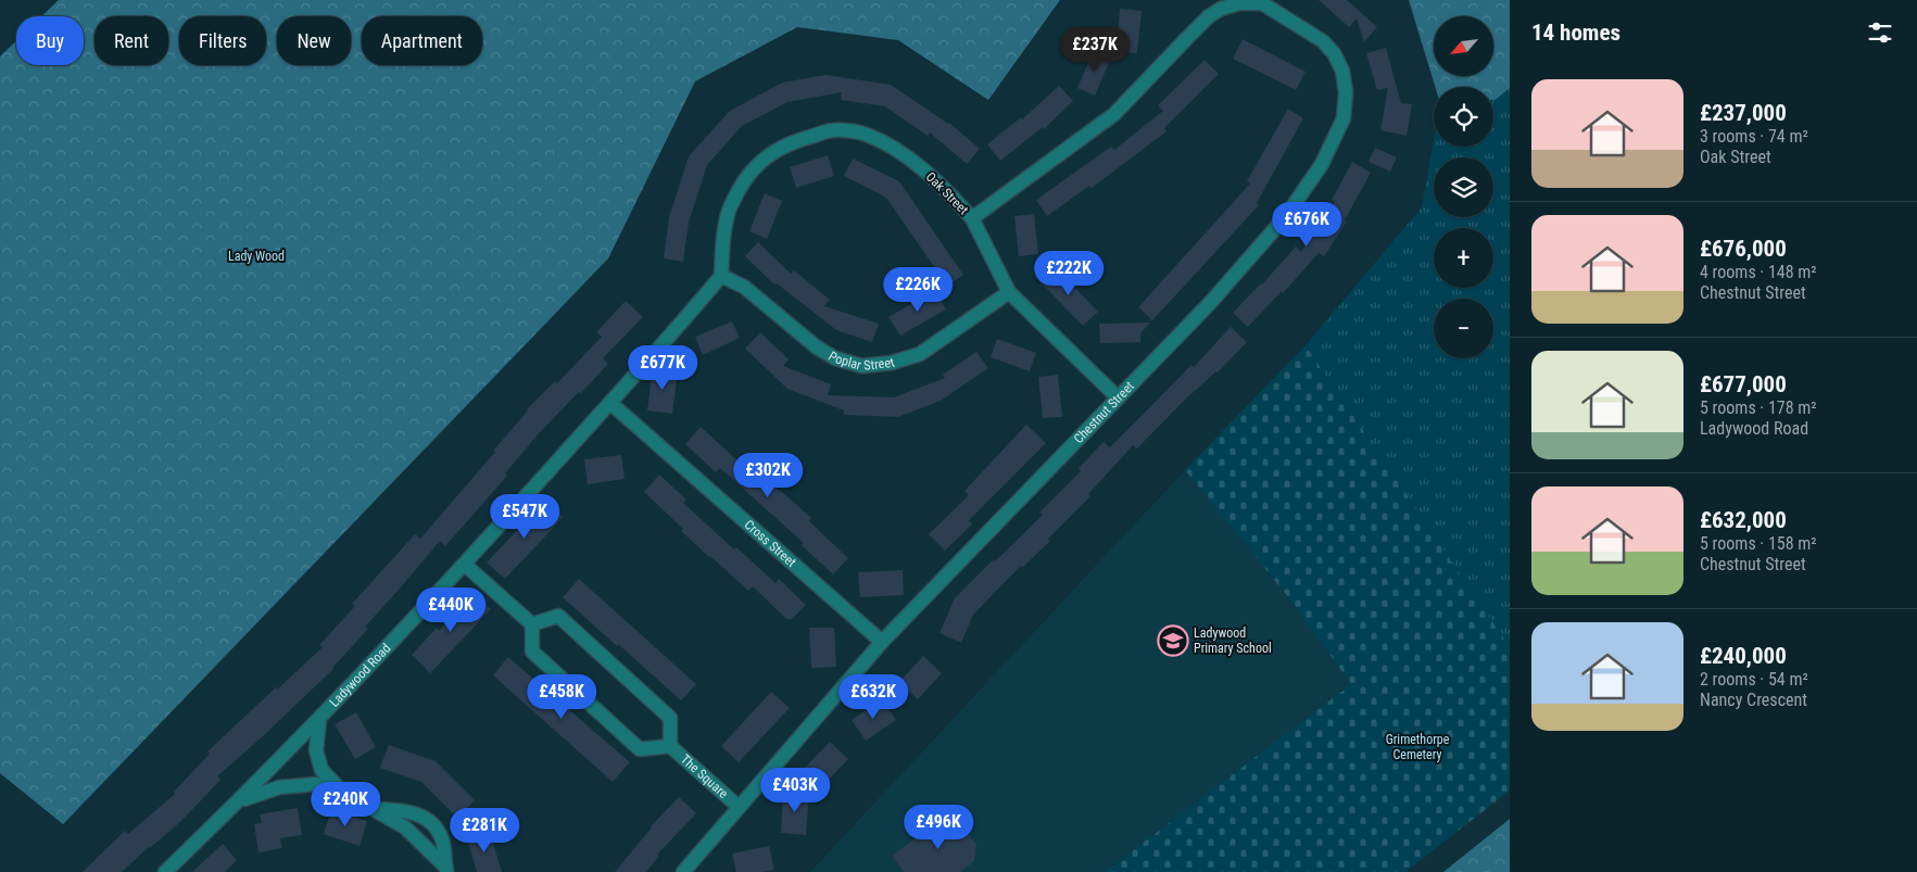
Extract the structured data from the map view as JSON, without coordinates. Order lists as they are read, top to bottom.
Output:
{
  "streets": {
    "street": [
      "Oak Street",
      "Poplar Street",
      "Chestnut Street",
      "Cross Street",
      "Ladywood Road",
      "The Square"
    ]
  },
  "crossings": [
    ["Oak Street", "Poplar Street"],
    ["Oak Street", "Chestnut Street"],
    ["Oak Street", "Ladywood Road"],
    ["Poplar Street", "Ladywood Road"],
    ["Chestnut Street", "Cross Street"],
    ["Chestnut Street", "The Square"],
    ["Cross Street", "Ladywood Road"]
  ],
  "parks": ["Lady Wood", "Grimethorpe Cemetery"],
  "places": {
    "school or university": ["Ladywood Primary School"]
  },
  "north": "bottom left",
  "page": {
    "heading": "14 homes",
    "map_buttons": ["+", "−"],
    "chip": [
      "Buy",
      "Rent",
      "Filters",
      "New",
      "Apartment"
    ],
    "price": [
      "£237K",
      "£676K",
      "£222K",
      "£226K",
      "£677K",
      "£302K",
      "£547K",
      "£440K",
      "£458K",
      "£632K",
      "£403K",
      "£240K",
      "£496K",
      "£281K"
    ],
    "list": [
      {
        "name": "£237,000",
        "note": "3 rooms · 74 m² · Oak Street"
      },
      {
        "name": "£676,000",
        "note": "4 rooms · 148 m² · Chestnut Street"
      },
      {
        "name": "£677,000",
        "note": "5 rooms · 178 m² · Ladywood Road"
      },
      {
        "name": "£632,000",
        "note": "5 rooms · 158 m² · Chestnut Street"
      },
      {
        "name": "£240,000",
        "note": "2 rooms · 54 m² · Nancy Crescent"
      }
    ]
  }
}
